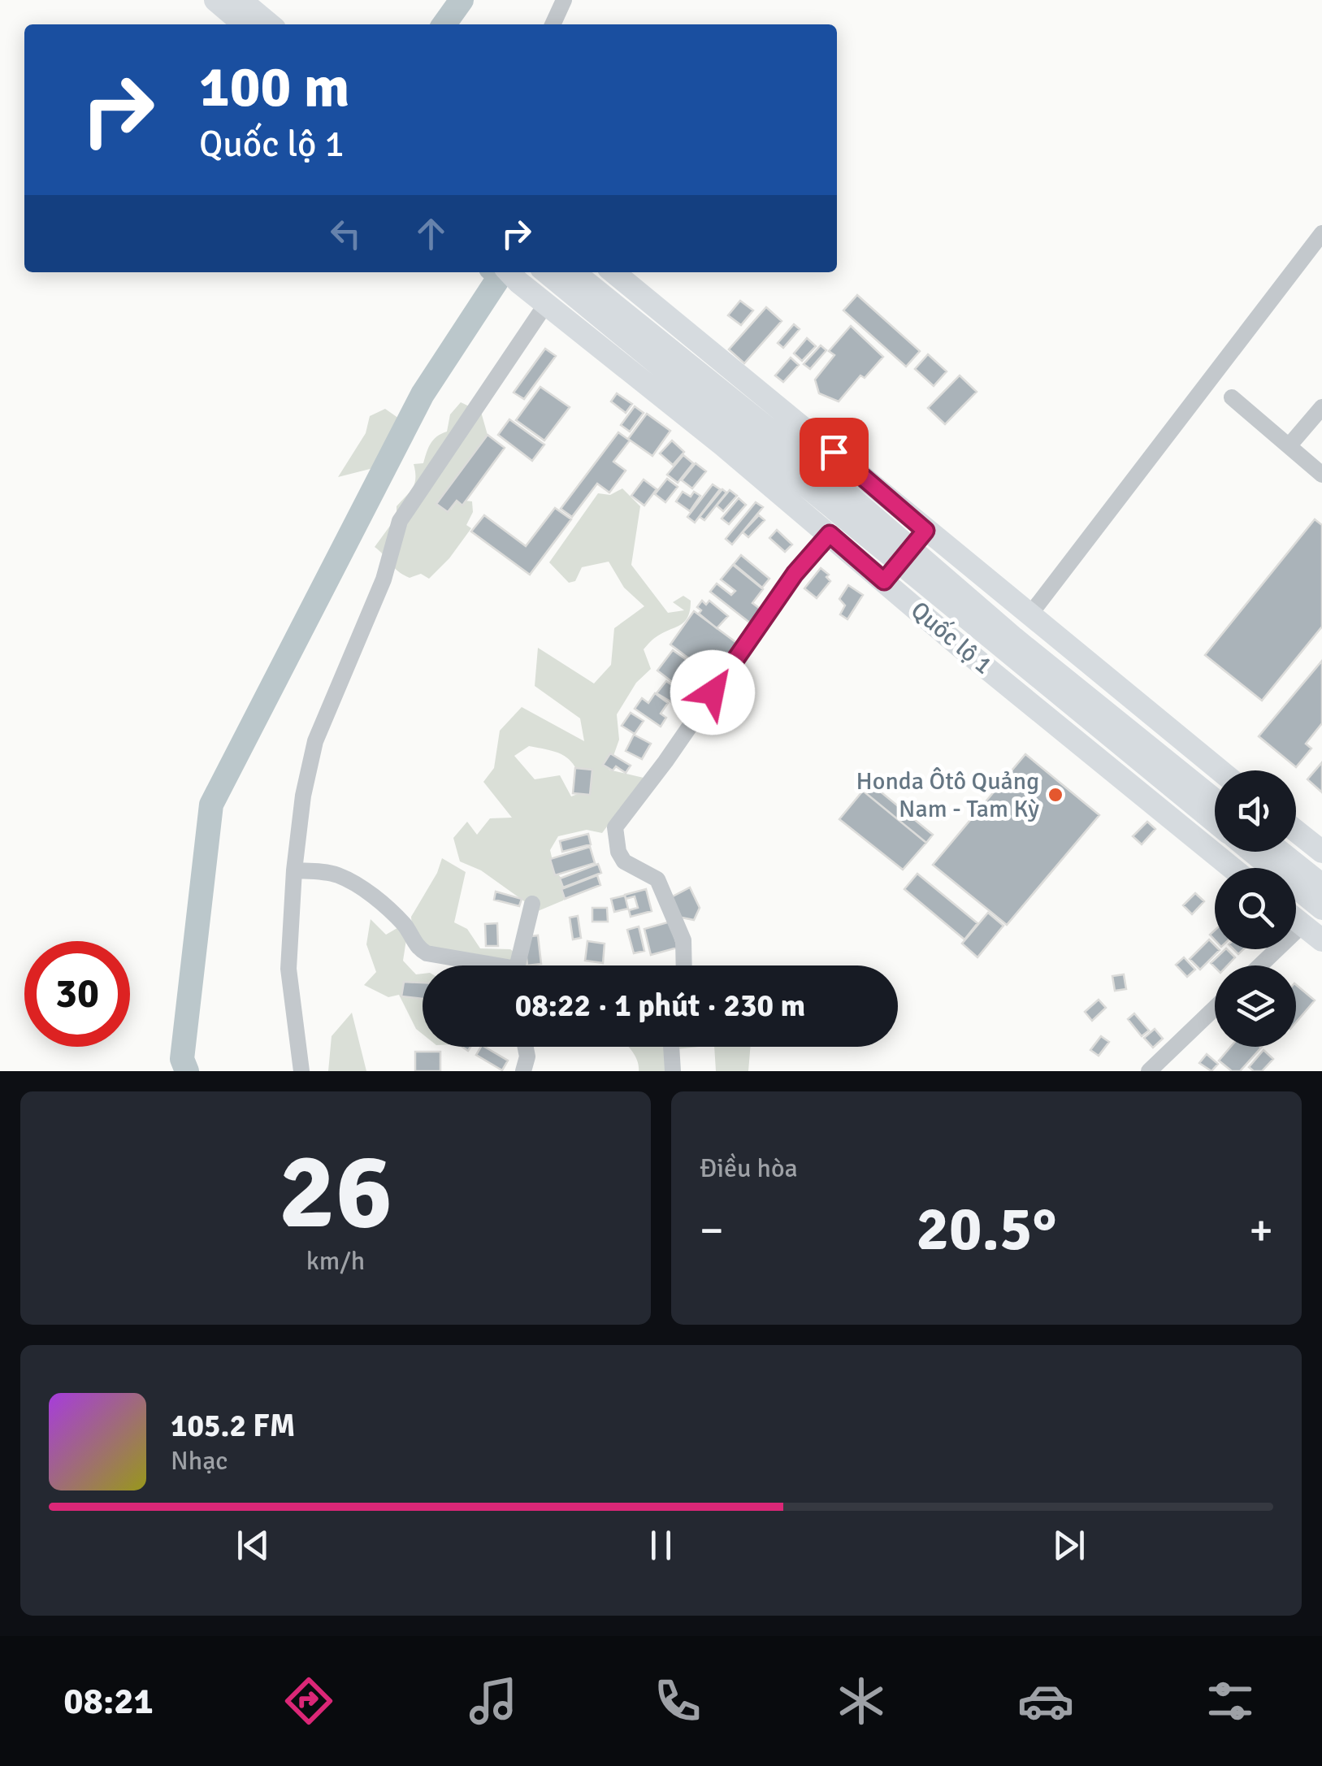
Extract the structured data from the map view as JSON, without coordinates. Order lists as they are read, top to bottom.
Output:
{
  "streets": {
    "highway": ["Quốc lộ 1"]
  },
  "places": ["Honda Ôtô Quảng Nam - Tam Kỳ"],
  "page": {
    "turn": ["100 m", "Quốc lộ 1"],
    "limit": "30",
    "trip": "08:22 · 1 phút · 230 m",
    "tile": [
      ["26", "km/h"],
      "Điều hòa"
    ],
    "heat": ["−", "20.5°", "+"],
    "song": ["105.2 FM", "Nhạc"],
    "tabs": "08:21"
  }
}
